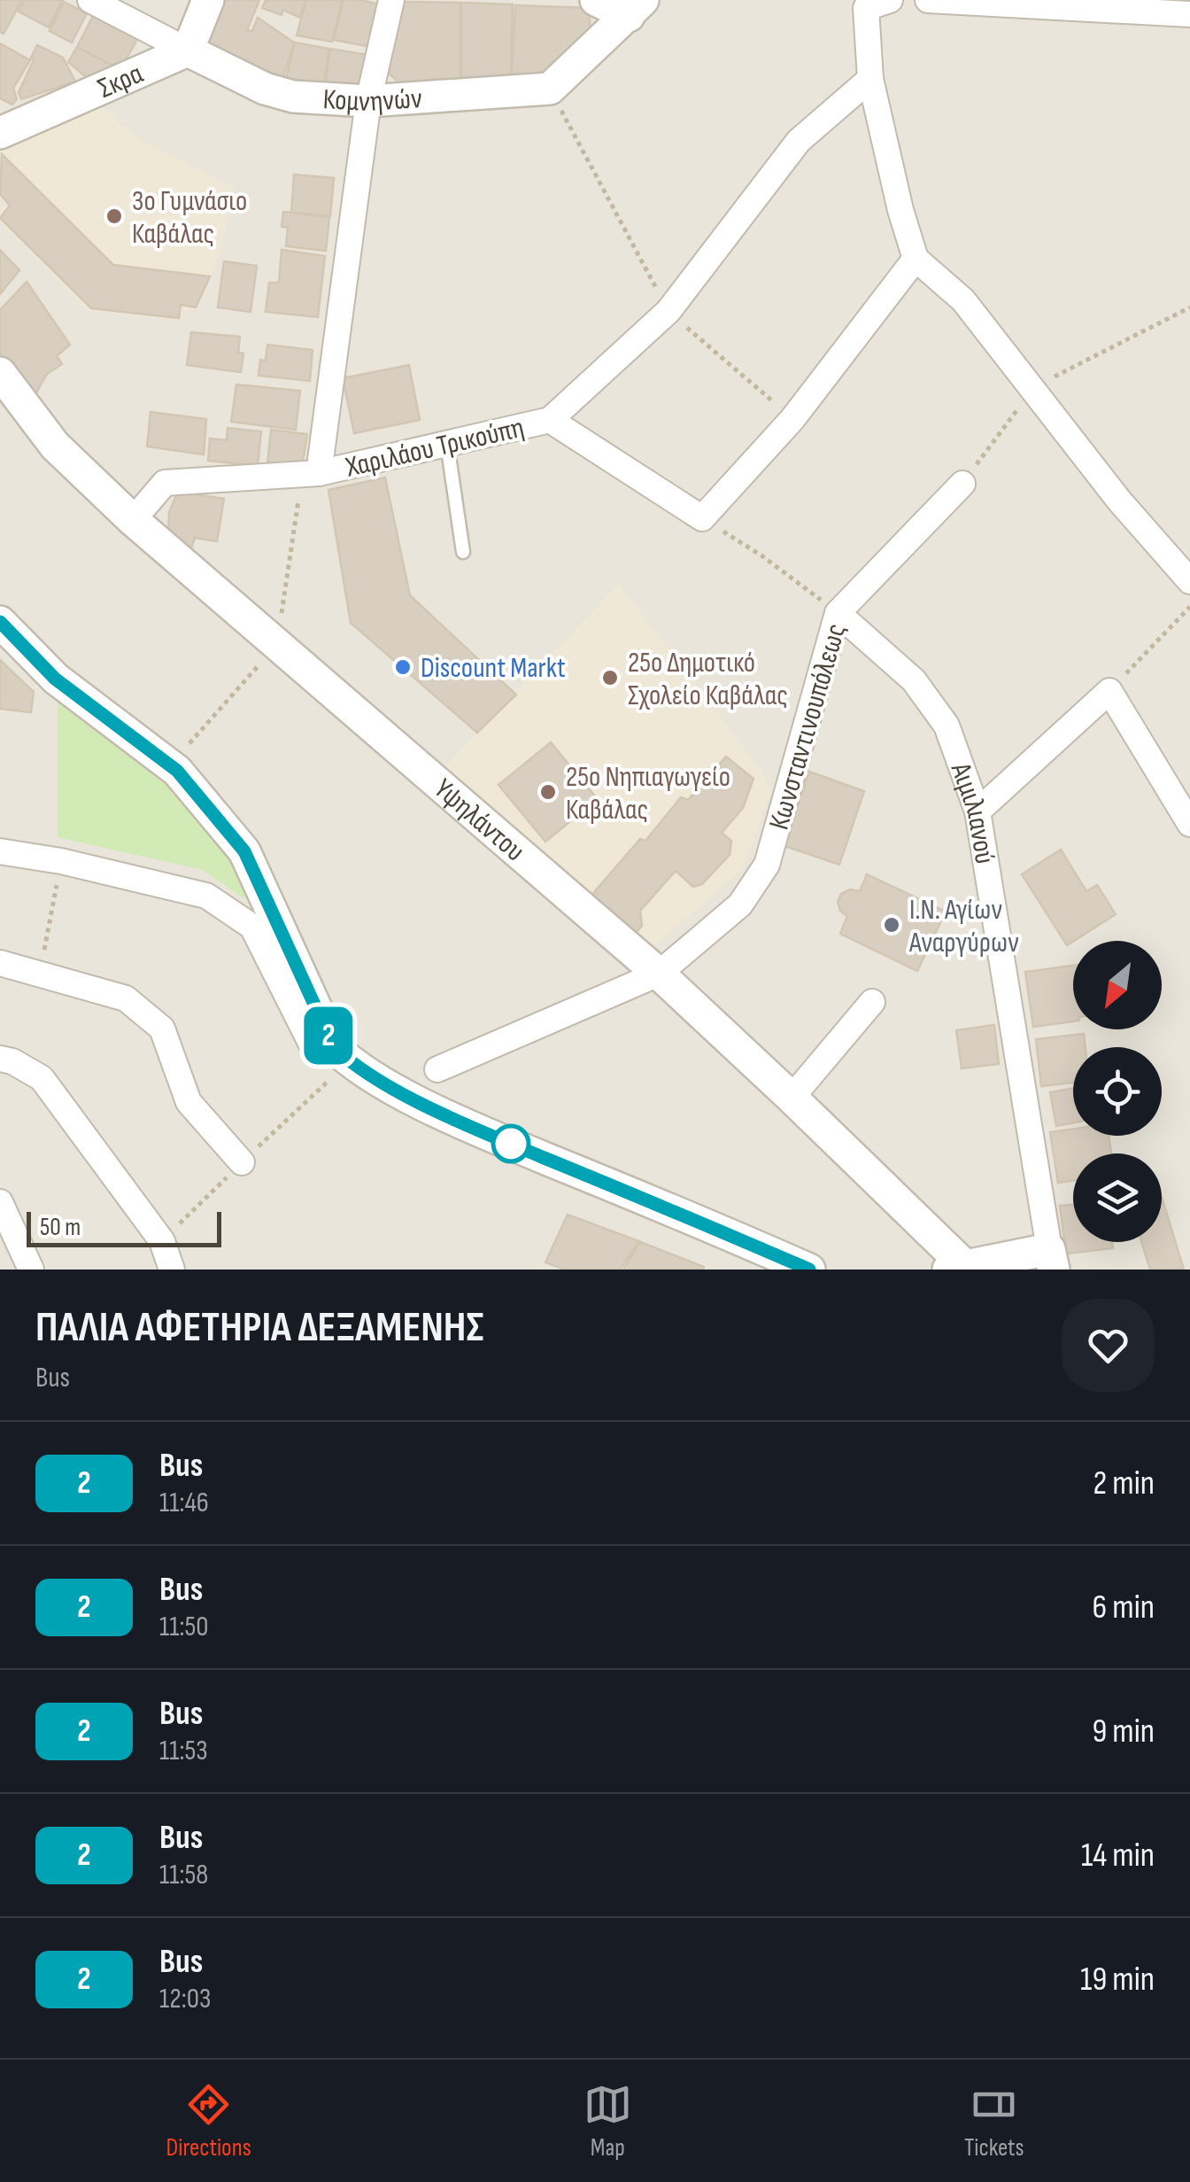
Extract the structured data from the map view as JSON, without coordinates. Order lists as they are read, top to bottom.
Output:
{
  "streets": {
    "street": [
      "Σκρα",
      "Κομνηνών",
      "Χαριλάου Τρικούπη",
      "Κωνσταντινουπόλεως",
      "Αιμιλιανού",
      "Υψηλάντου"
    ]
  },
  "crossings": [
    ["Σκρα", "Κομνηνών"],
    ["Χαριλάου Τρικούπη", "Υψηλάντου"],
    ["Κωνσταντινουπόλεως", "Αιμιλιανού"],
    ["Κωνσταντινουπόλεως", "Υψηλάντου"]
  ],
  "places": [
    "3ο Γυμνάσιο Καβάλας",
    "Discount Markt",
    "25ο Δημοτικό Σχολείο Καβάλας",
    "25ο Νηπιαγωγείο Καβάλας",
    "Ι.Ν. Αγίων Αναργύρων"
  ],
  "lines": ["bus line 2"],
  "scale_bar": "50 m",
  "north": "bottom left",
  "page": {
    "on_map": "2",
    "scale": "50 m",
    "heading": ["ΠΑΛΙΑ ΑΦΕΤΗΡΙΑ ΔΕΞΑΜΕΝΗΣ", "Bus"],
    "list": [
      {
        "mark": "2",
        "name": "Bus",
        "note": "11:46",
        "value": "2 min"
      },
      {
        "mark": "2",
        "name": "Bus",
        "note": "11:50",
        "value": "6 min"
      },
      {
        "mark": "2",
        "name": "Bus",
        "note": "11:53",
        "value": "9 min"
      },
      {
        "mark": "2",
        "name": "Bus",
        "note": "11:58",
        "value": "14 min"
      },
      {
        "mark": "2",
        "name": "Bus",
        "note": "12:03",
        "value": "19 min"
      }
    ],
    "tabs": ["Directions", "Map", "Tickets"]
  }
}
